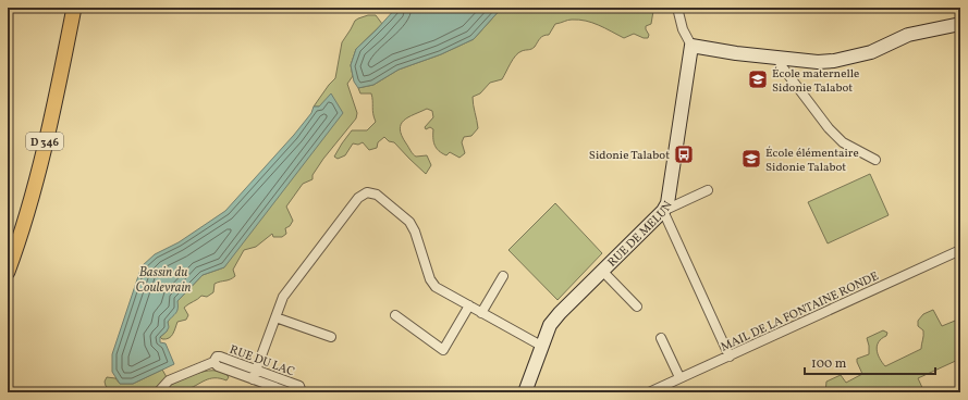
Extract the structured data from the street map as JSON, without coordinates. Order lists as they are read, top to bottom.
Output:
{
  "streets": {
    "main road": ["D 346"],
    "street": ["RUE DE MELUN", "MAIL DE LA FONTAINE RONDE", "RUE DU LAC"]
  },
  "water": ["Bassin du Coulevrain"],
  "places": {
    "school or university": ["École maternelle Sidonie Talabot", "École élémentaire Sidonie Talabot"],
    "bus stop": ["Sidonie Talabot"]
  },
  "scale_bar": "100 m"
}
